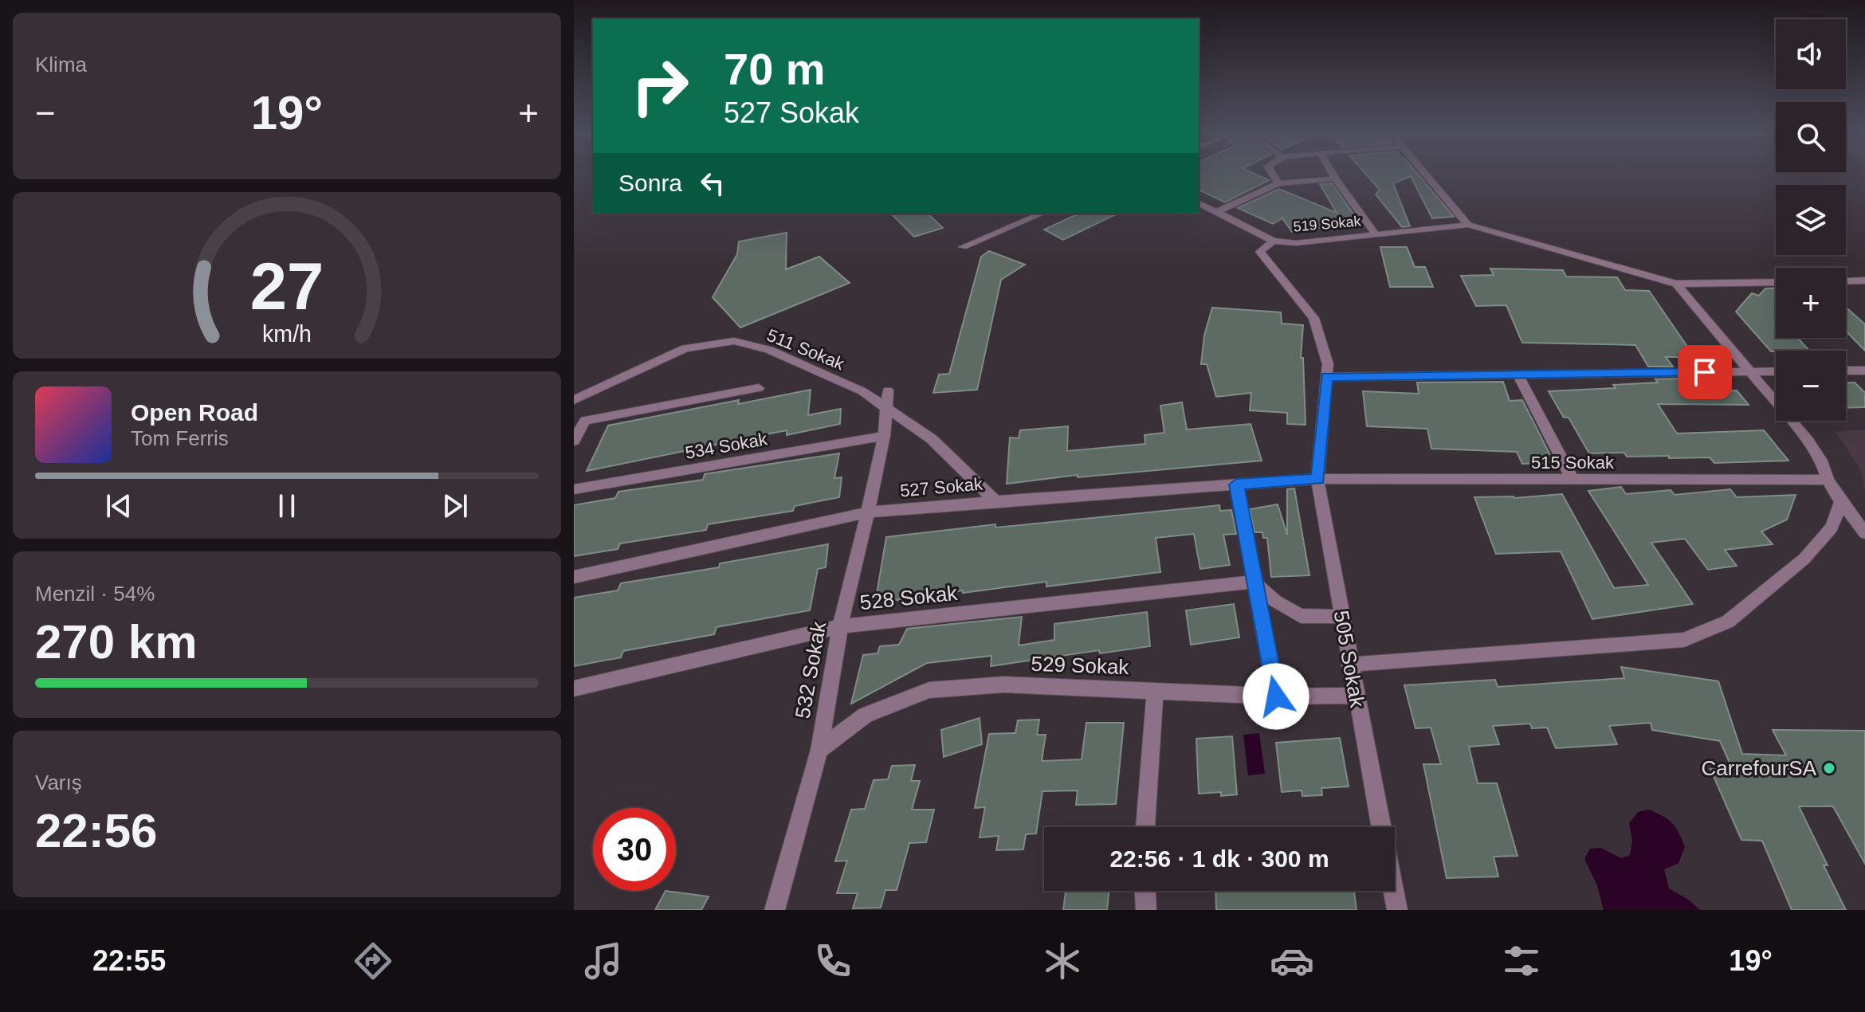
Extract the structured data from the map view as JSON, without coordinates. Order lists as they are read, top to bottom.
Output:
{
  "streets": {
    "street": [
      "519 Sokak",
      "511 Sokak",
      "534 Sokak",
      "515 Sokak",
      "527 Sokak",
      "528 Sokak",
      "505 Sokak",
      "529 Sokak",
      "532 Sokak"
    ]
  },
  "crossings": [
    ["519 Sokak", "505 Sokak"],
    ["511 Sokak", "527 Sokak"],
    ["511 Sokak", "532 Sokak"],
    ["534 Sokak", "532 Sokak"],
    ["515 Sokak", "527 Sokak"],
    ["515 Sokak", "505 Sokak"],
    ["527 Sokak", "505 Sokak"],
    ["527 Sokak", "532 Sokak"],
    ["528 Sokak", "532 Sokak"],
    ["505 Sokak", "529 Sokak"],
    ["529 Sokak", "532 Sokak"]
  ],
  "places": ["CarrefourSA"],
  "page": {
    "tile": [
      "Klima",
      ["Menzil · 54%", "270 km"],
      ["Varış", "22:56"]
    ],
    "map_buttons": ["+", "−"],
    "turn": ["70 m", "527 Sokak"],
    "heat": ["−", "19°", "+"],
    "then": "Sonra",
    "song": ["Open Road", "Tom Ferris"],
    "limit": "30",
    "trip": "22:56 · 1 dk · 300 m",
    "tabs": ["22:55", "19°"],
    "gauge": ["27", "km/h"]
  }
}
